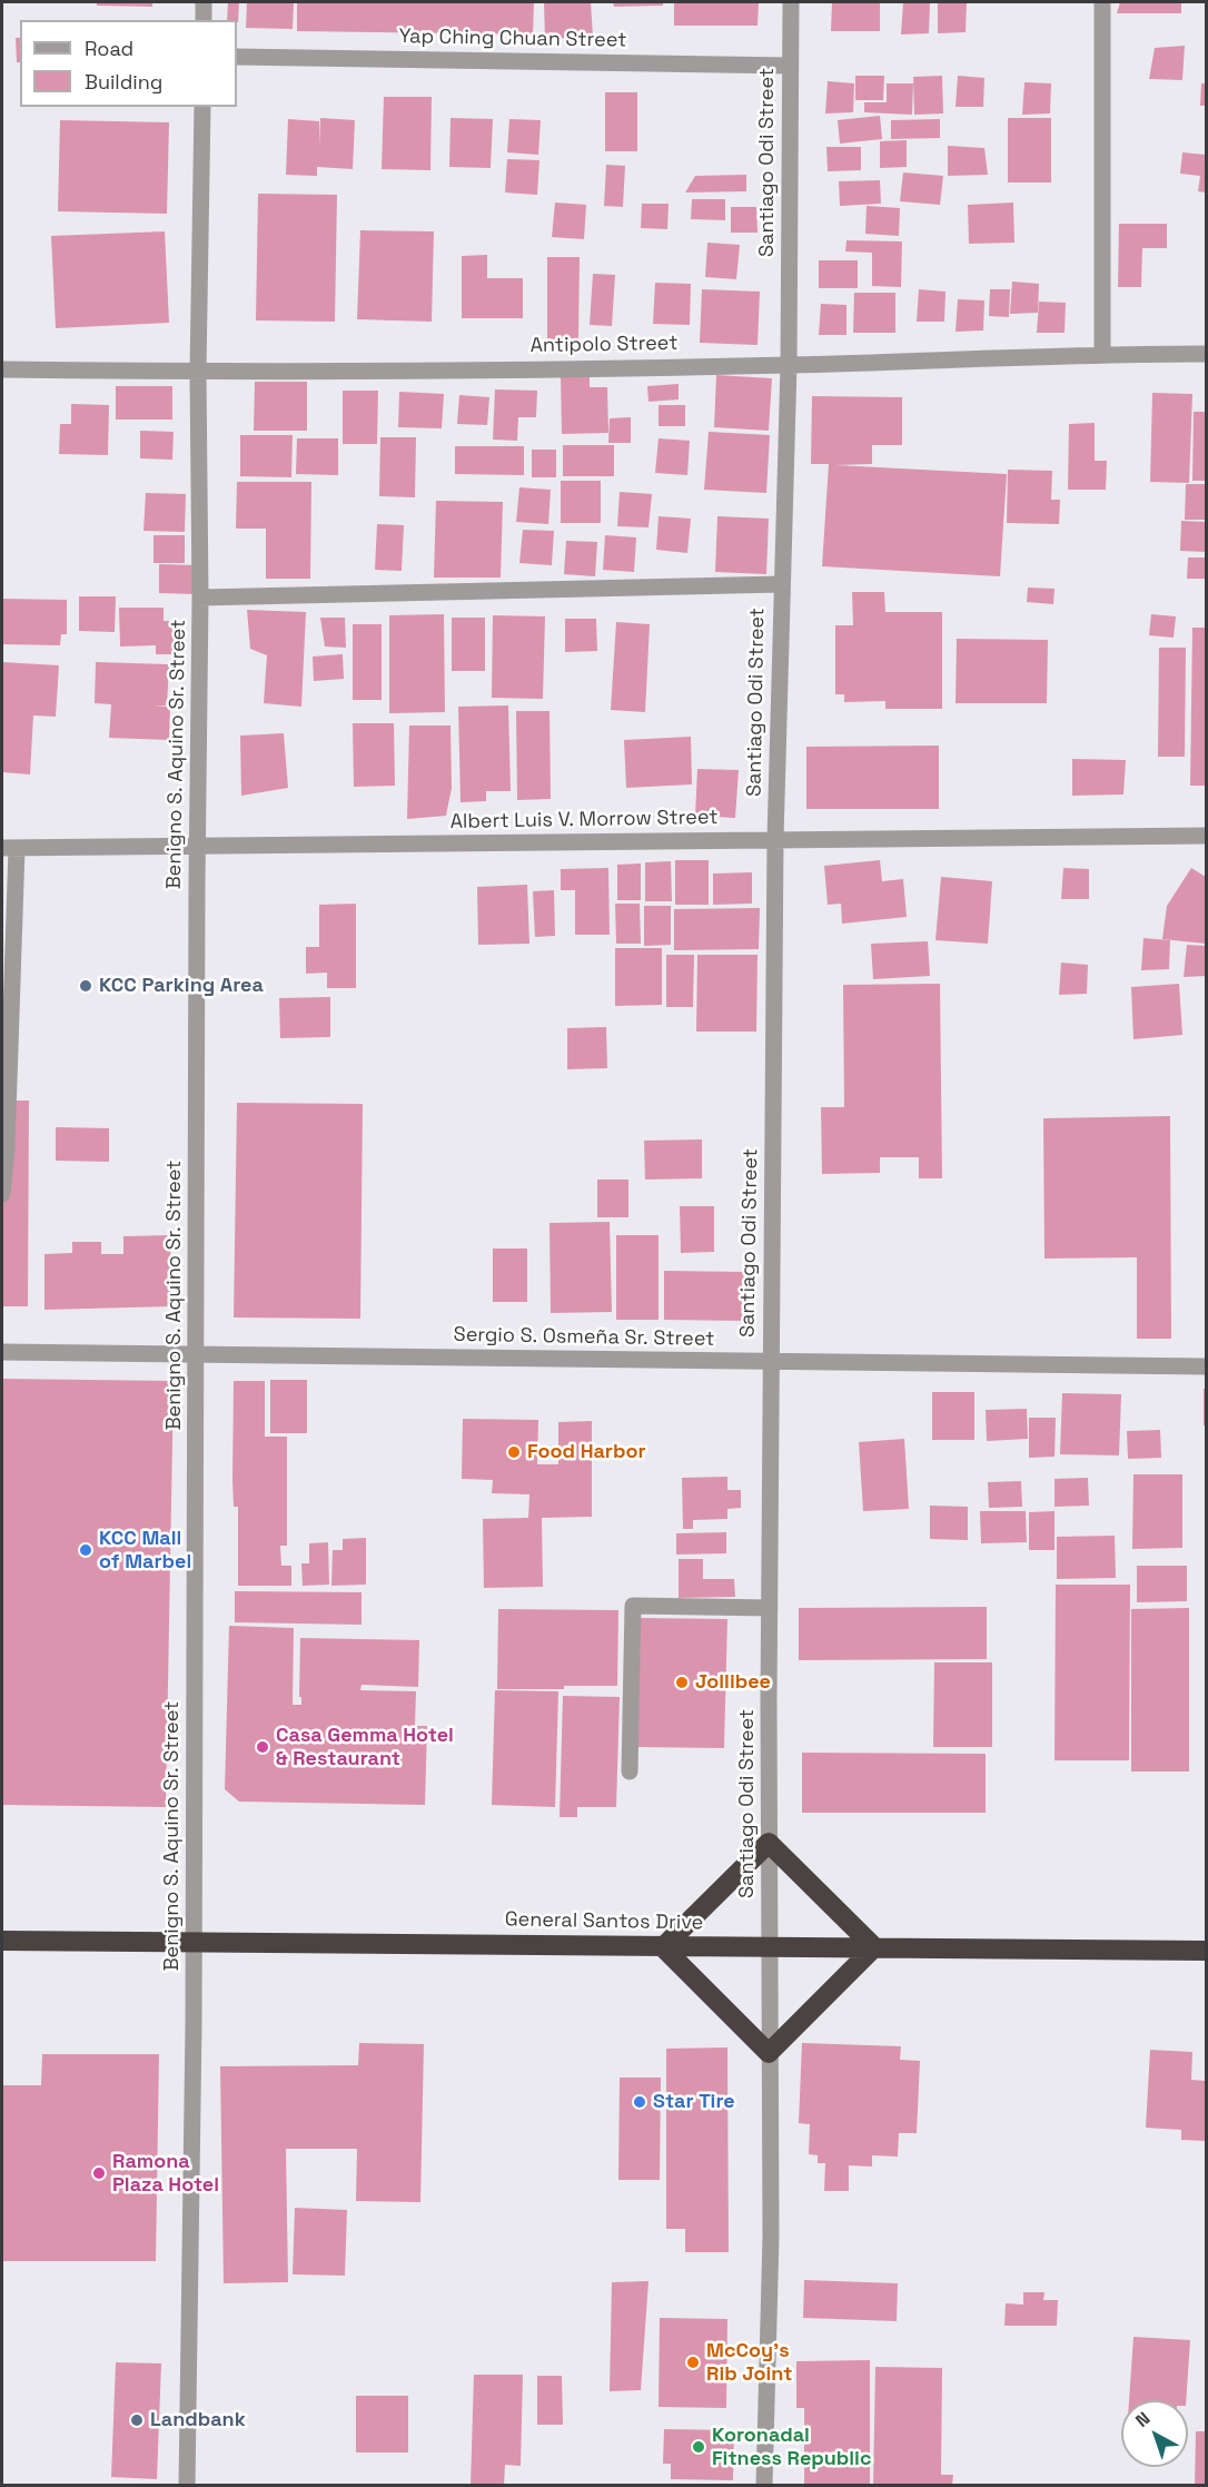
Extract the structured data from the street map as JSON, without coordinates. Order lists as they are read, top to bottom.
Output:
{
  "streets": {
    "highway": ["General Santos Drive"],
    "street": [
      "Yap Ching Chuan Street",
      "Santiago Odi Street",
      "Antipolo Street",
      "Benigno S. Aquino Sr. Street",
      "Albert Luis V. Morrow Street",
      "Sergio S. Osmeña Sr. Street"
    ]
  },
  "crossings": [
    ["Yap Ching Chuan Street", "Santiago Odi Street"],
    ["Santiago Odi Street", "Antipolo Street"],
    ["Santiago Odi Street", "Albert Luis V. Morrow Street"],
    ["Santiago Odi Street", "Sergio S. Osmeña Sr. Street"],
    ["Santiago Odi Street", "General Santos Drive"],
    ["Antipolo Street", "Benigno S. Aquino Sr. Street"],
    ["Benigno S. Aquino Sr. Street", "Albert Luis V. Morrow Street"],
    ["Benigno S. Aquino Sr. Street", "Sergio S. Osmeña Sr. Street"],
    ["Benigno S. Aquino Sr. Street", "General Santos Drive"]
  ],
  "places": [
    "KCC Parking Area",
    "Food Harbor",
    "KCC Mall of Marbel",
    "Jollibee",
    "Casa Gemma Hotel & Restaurant",
    "Star Tire",
    "Ramona Plaza Hotel",
    "McCoy's Rib Joint",
    "Landbank",
    "Koronadal Fitness Republic"
  ],
  "legend": ["Road", "Building"],
  "north": "top left"
}
